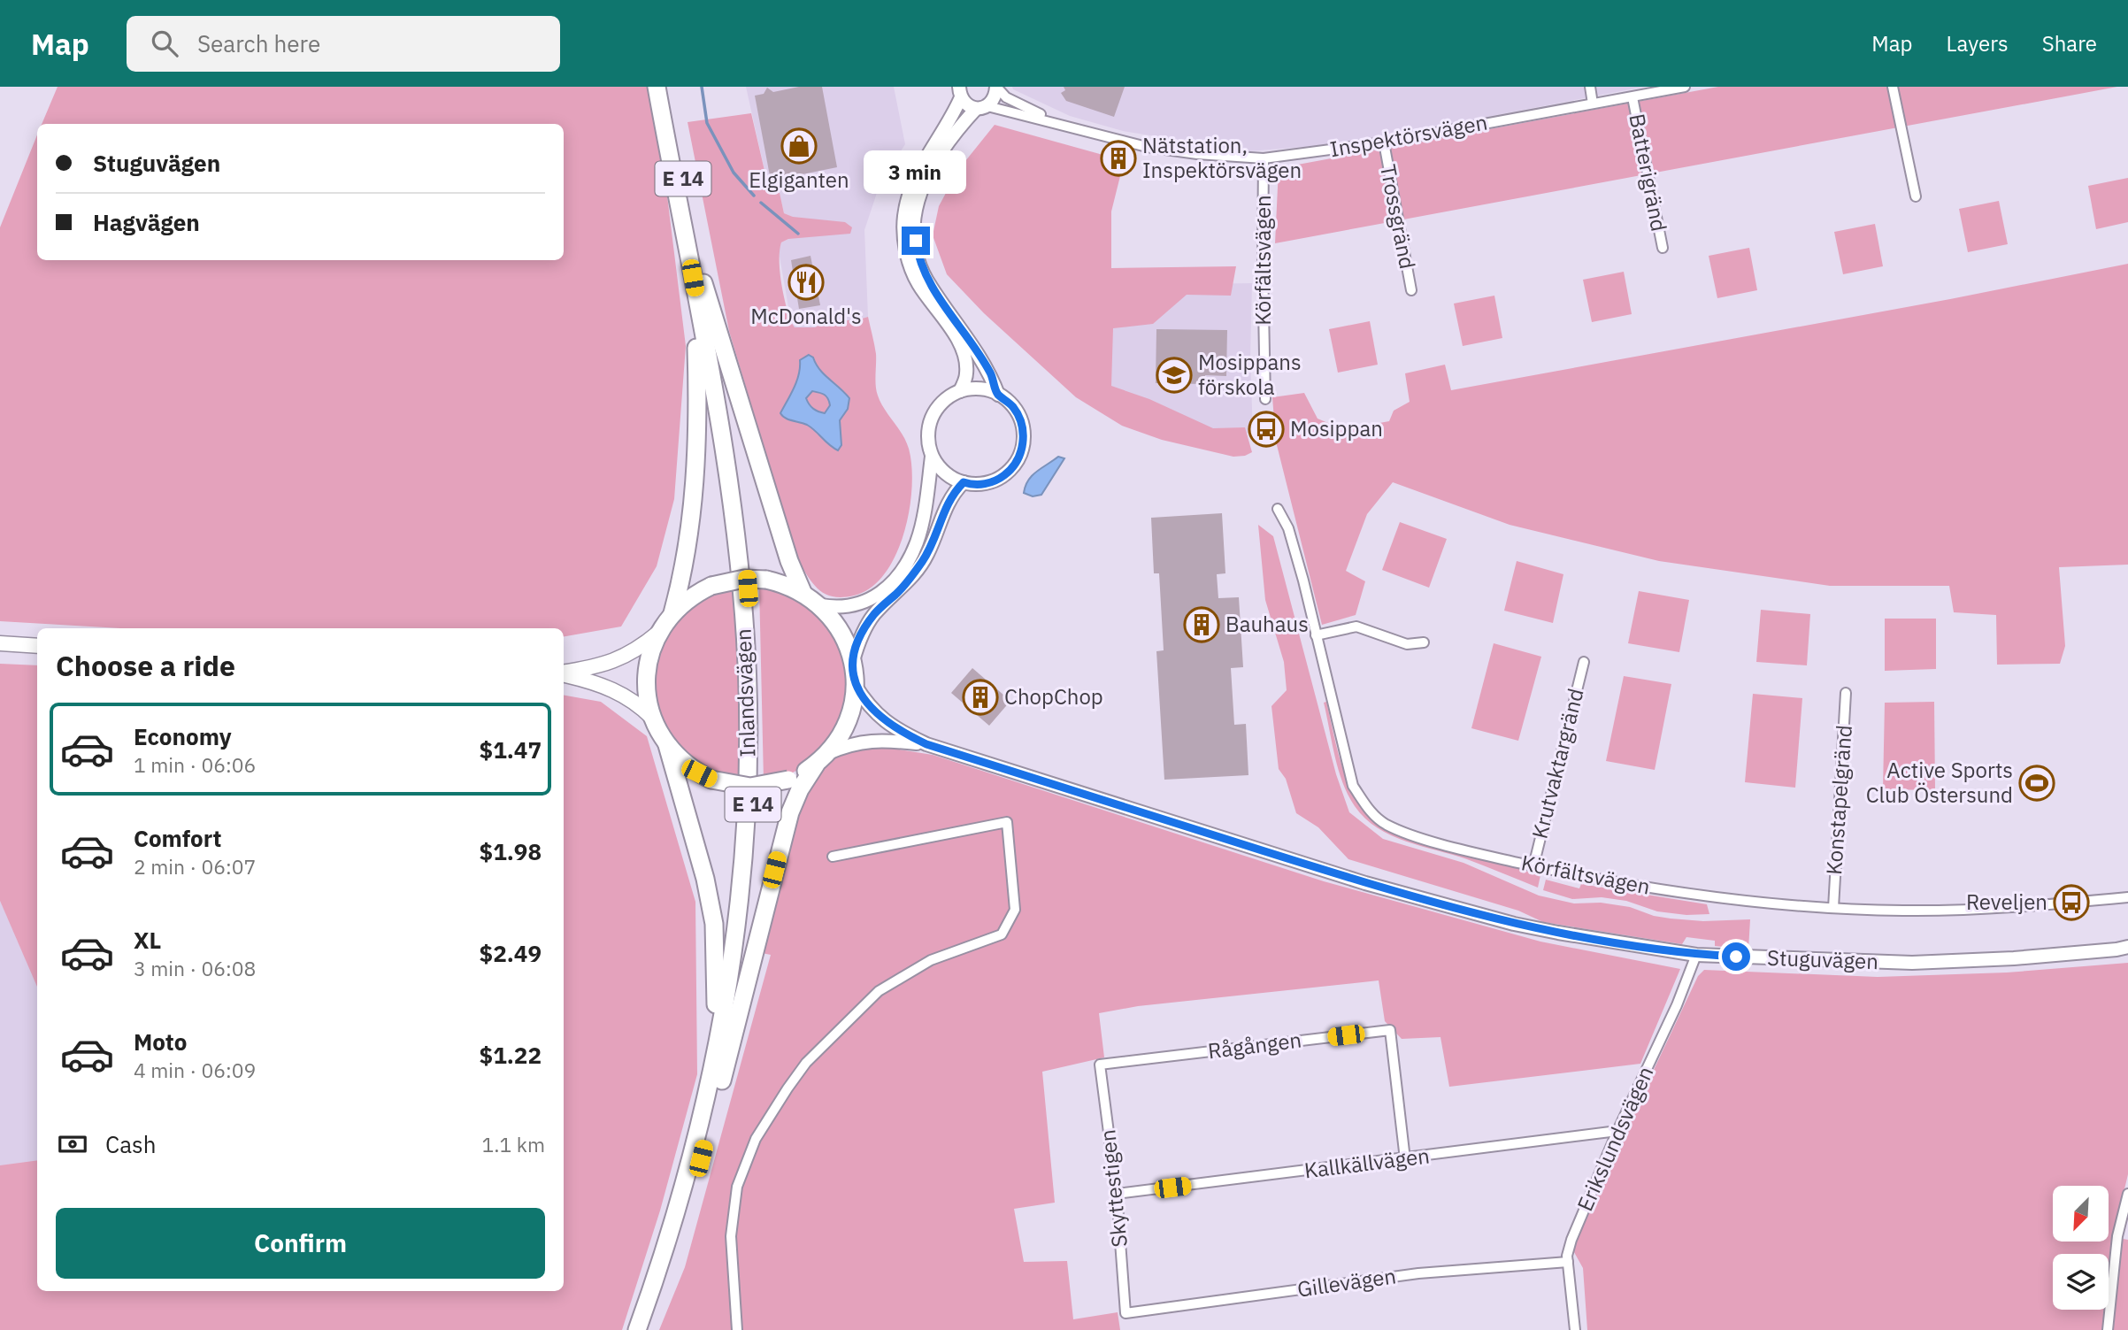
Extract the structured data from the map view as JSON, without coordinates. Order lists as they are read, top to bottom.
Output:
{
  "streets": {
    "highway": ["E 14", "Inlandsvägen"],
    "street": [
      "Inspektörsvägen",
      "Batterigränd",
      "Trossgränd",
      "Körfältsvägen",
      "Krutvaktargränd",
      "Konstapelgränd",
      "Stuguvägen",
      "Rågången",
      "Erikslundsvägen",
      "Kallkällvägen",
      "Skyttestigen",
      "Gillevägen"
    ]
  },
  "crossings": [
    ["Inspektörsvägen", "Batterigränd"],
    ["Inspektörsvägen", "Trossgränd"],
    ["Inspektörsvägen", "Körfältsvägen"],
    ["Körfältsvägen", "Krutvaktargränd"],
    ["Körfältsvägen", "Konstapelgränd"],
    ["Stuguvägen", "Erikslundsvägen"],
    ["Rågången", "Kallkällvägen"],
    ["Rågången", "Skyttestigen"],
    ["Erikslundsvägen", "Kallkällvägen"],
    ["Erikslundsvägen", "Gillevägen"],
    ["Kallkällvägen", "Skyttestigen"],
    ["Skyttestigen", "Gillevägen"]
  ],
  "places": {
    "shop": ["Elgiganten"],
    "building": ["Nätstation, Inspektörsvägen", "Bauhaus", "ChopChop"],
    "restaurant": ["McDonald's"],
    "school or university": ["Mosippans förskola"],
    "bus stop": ["Mosippan", "Reveljen"],
    "sports": ["Active Sports Club Östersund"]
  },
  "north": "bottom left",
  "page": {
    "header": "Map",
    "search": "Search here",
    "nav": ["Map", "Layers", "Share"],
    "banner": ["Stuguvägen", "Hagvägen"],
    "bubble": "3 min",
    "heading": "Choose a ride",
    "list": [
      {
        "name": "Economy",
        "note": "1 min · 06:06",
        "value": "$1.47"
      },
      {
        "name": "Comfort",
        "note": "2 min · 06:07",
        "value": "$1.98"
      },
      {
        "name": "XL",
        "note": "3 min · 06:08",
        "value": "$2.49"
      },
      {
        "name": "Moto",
        "note": "4 min · 06:09",
        "value": "$1.22"
      }
    ],
    "pay": ["Cash", "1.1 km"],
    "buttons": "Confirm"
  }
}
